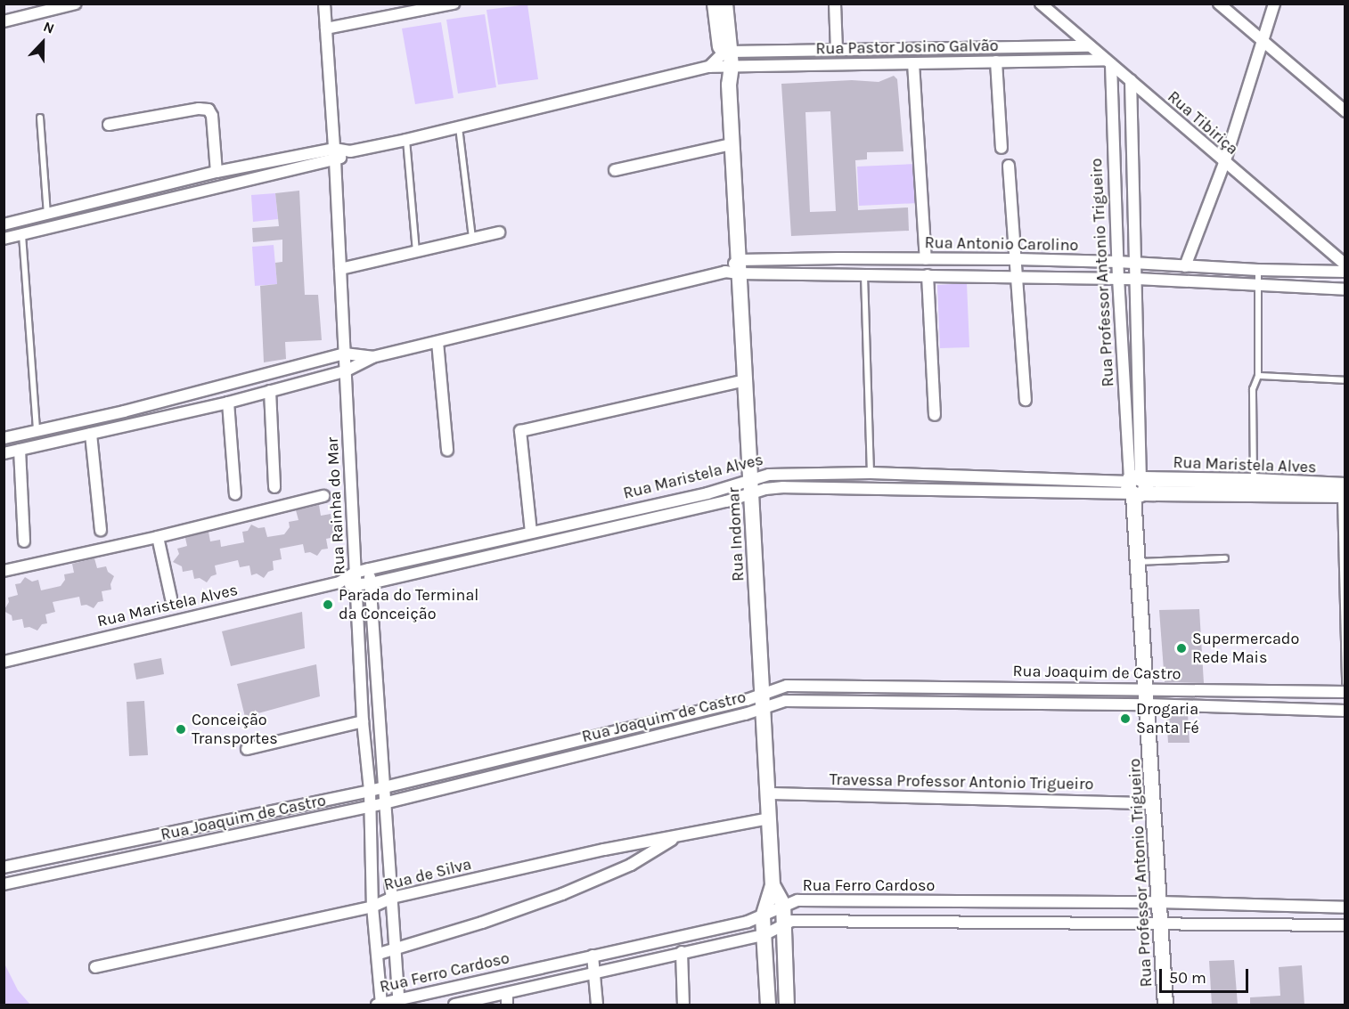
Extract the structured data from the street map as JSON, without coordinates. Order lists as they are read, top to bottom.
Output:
{
  "streets": {
    "street": [
      "Rua Pastor Josino Galvão",
      "Rua Tibiriça",
      "Rua Antonio Carolino",
      "Rua Professor Antonio Trigueiro",
      "Rua Maristela Alves",
      "Rua Rainha do Mar",
      "Rua Indomar",
      "Rua Joaquim de Castro",
      "Travessa Professor Antonio Trigueiro",
      "Rua de Silva",
      "Rua Ferro Cardoso"
    ]
  },
  "crossings": [
    ["Rua Pastor Josino Galvão", "Rua Tibiriça"],
    ["Rua Pastor Josino Galvão", "Rua Professor Antonio Trigueiro"],
    ["Rua Pastor Josino Galvão", "Rua Rainha do Mar"],
    ["Rua Pastor Josino Galvão", "Rua Indomar"],
    ["Rua Tibiriça", "Rua Professor Antonio Trigueiro"],
    ["Rua Antonio Carolino", "Rua Professor Antonio Trigueiro"],
    ["Rua Antonio Carolino", "Rua Rainha do Mar"],
    ["Rua Antonio Carolino", "Rua Indomar"],
    ["Rua Professor Antonio Trigueiro", "Rua Maristela Alves"],
    ["Rua Professor Antonio Trigueiro", "Rua Joaquim de Castro"],
    ["Rua Professor Antonio Trigueiro", "Travessa Professor Antonio Trigueiro"],
    ["Rua Professor Antonio Trigueiro", "Rua Ferro Cardoso"],
    ["Rua Maristela Alves", "Rua Rainha do Mar"],
    ["Rua Maristela Alves", "Rua Indomar"],
    ["Rua Rainha do Mar", "Rua Joaquim de Castro"],
    ["Rua Rainha do Mar", "Rua de Silva"],
    ["Rua Rainha do Mar", "Rua Ferro Cardoso"],
    ["Rua Indomar", "Rua Joaquim de Castro"],
    ["Rua Indomar", "Travessa Professor Antonio Trigueiro"],
    ["Rua Indomar", "Rua de Silva"],
    ["Rua Indomar", "Rua Ferro Cardoso"]
  ],
  "places": [
    "Parada do Terminal da Conceição",
    "Supermercado Rede Mais",
    "Drogaria Santa Fé",
    "Conceição Transportes"
  ],
  "scale_bar": "50 m",
  "north": "top"
}
